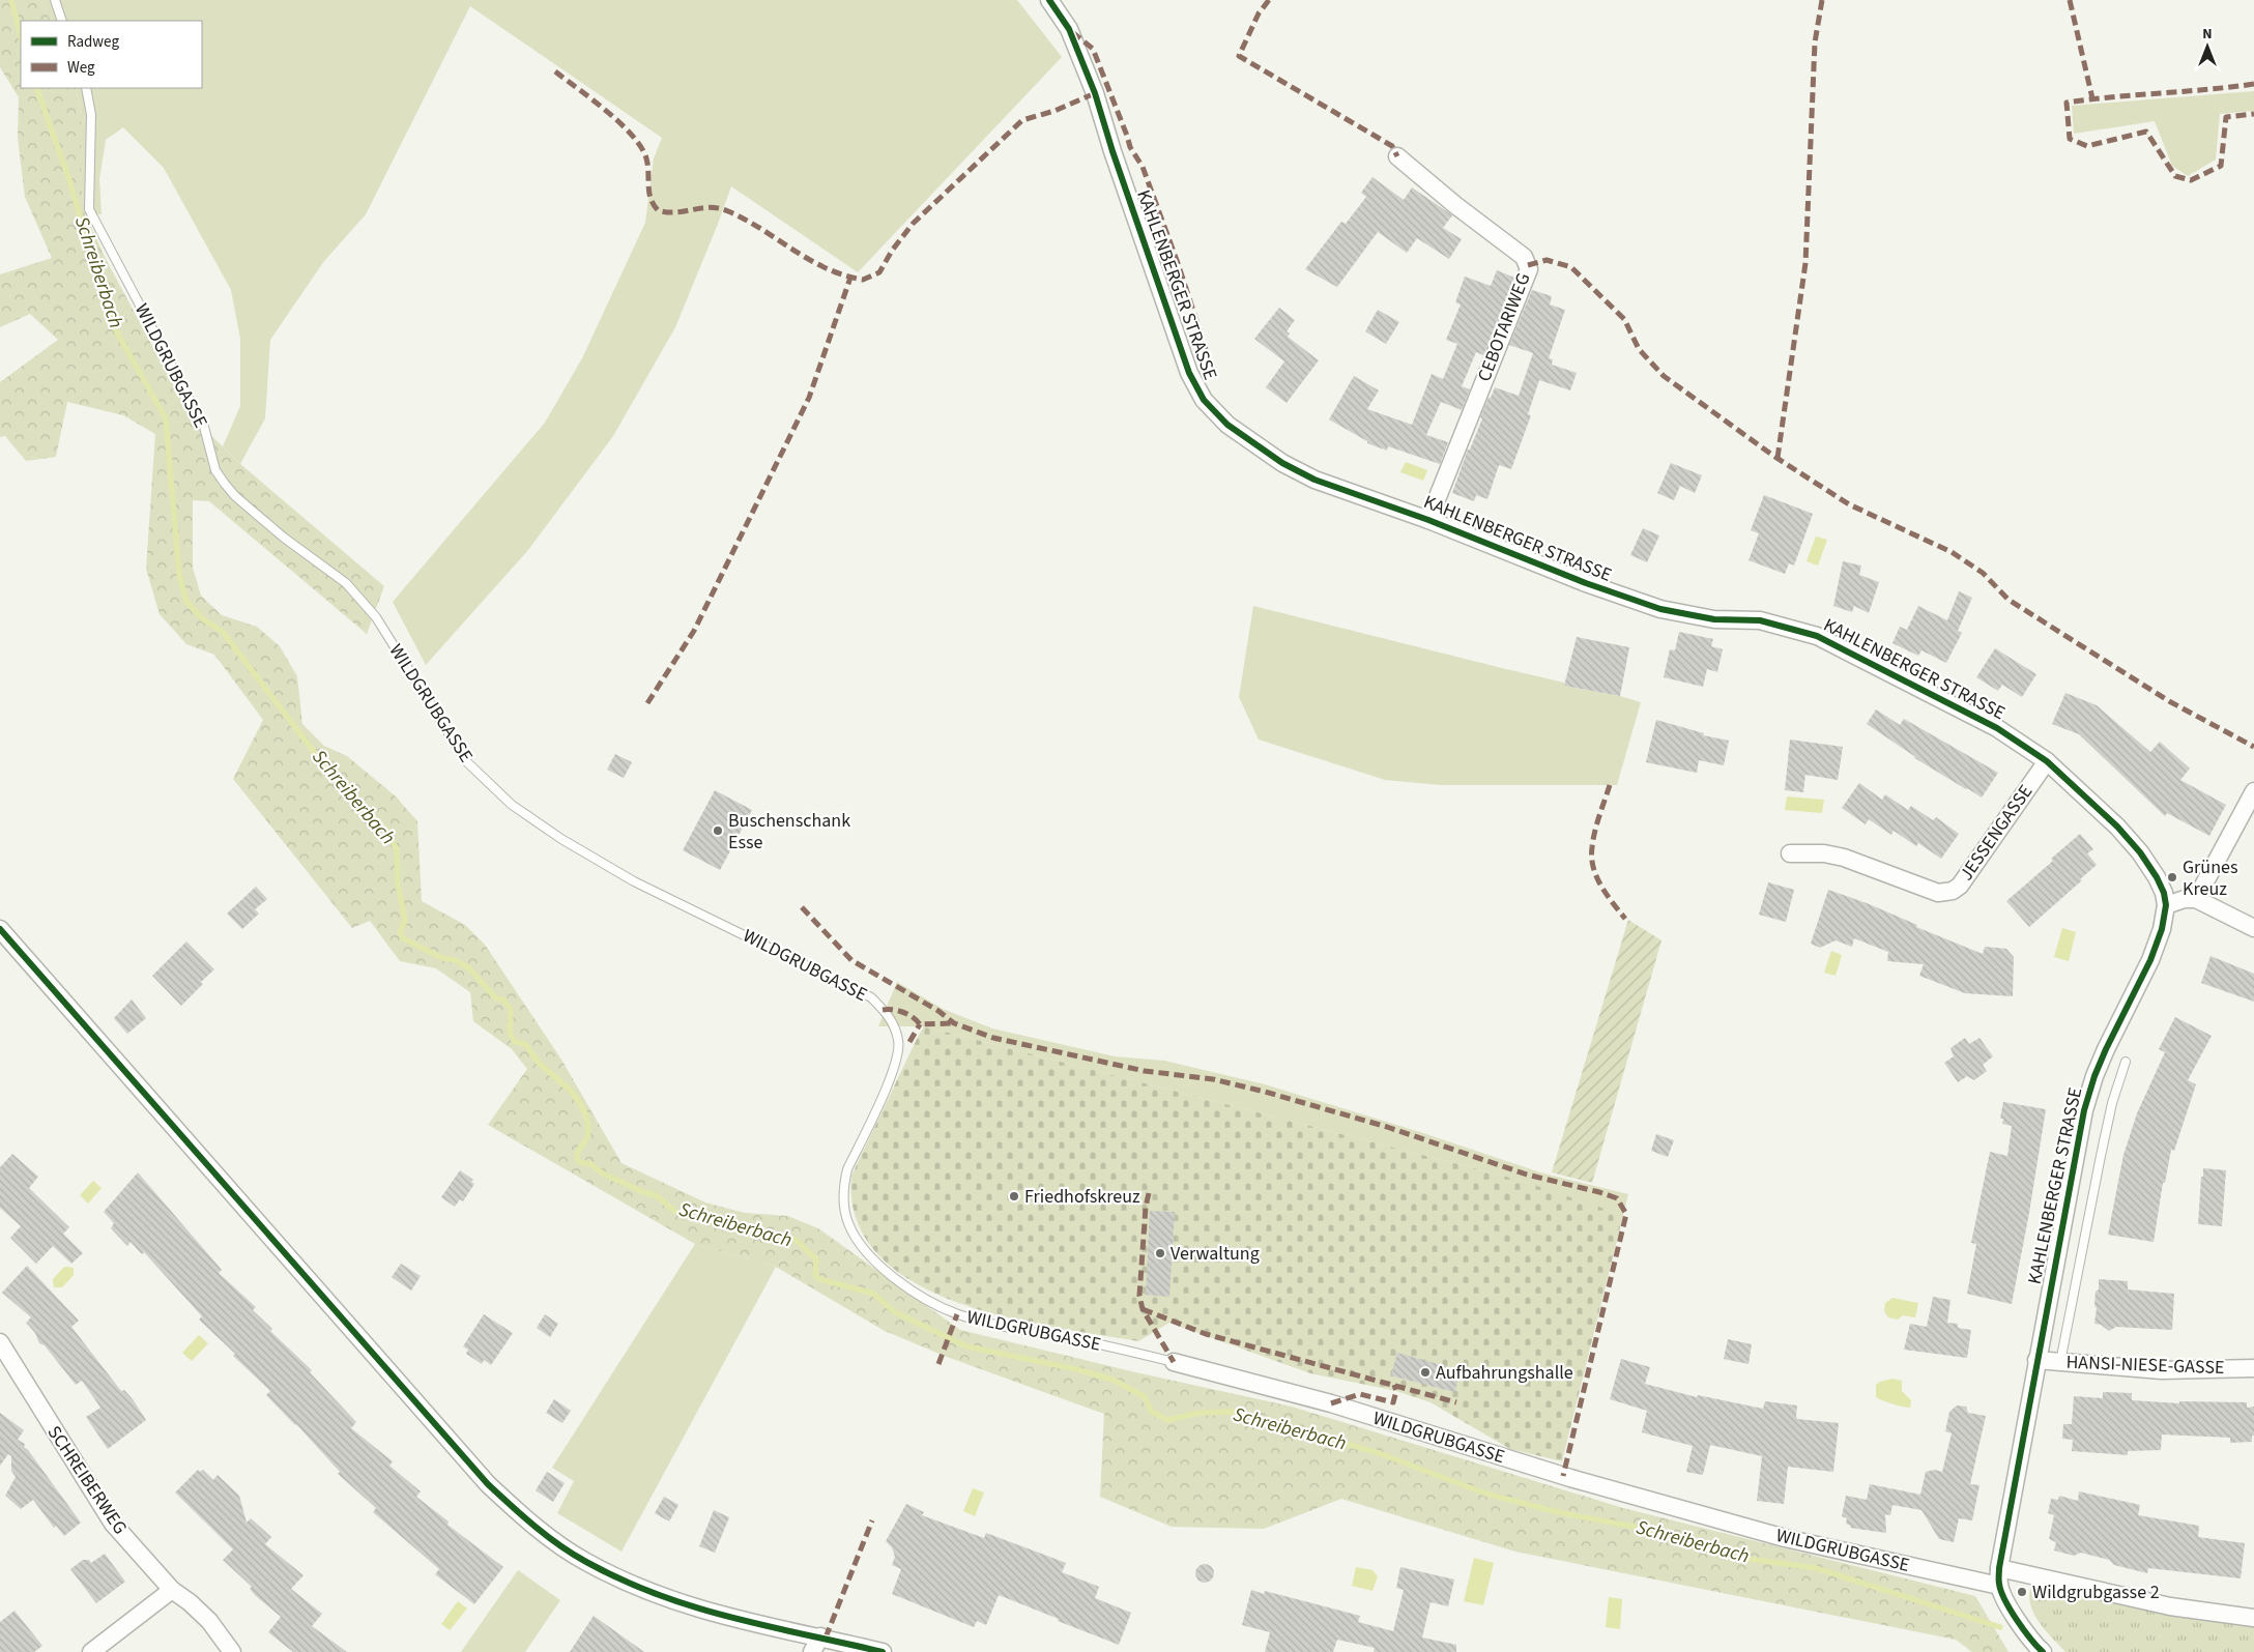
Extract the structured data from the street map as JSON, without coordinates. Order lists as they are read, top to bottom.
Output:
{
  "streets": {
    "street": [
      "KAHLENBERGER STRASSE",
      "CEBOTARIWEG",
      "WILDGRUBGASSE",
      "JESSENGASSE",
      "HANSI-NIESE-GASSE",
      "SCHREIBERWEG"
    ]
  },
  "crossings": [
    ["KAHLENBERGER STRASSE", "CEBOTARIWEG"],
    ["KAHLENBERGER STRASSE", "WILDGRUBGASSE"],
    ["KAHLENBERGER STRASSE", "JESSENGASSE"],
    ["KAHLENBERGER STRASSE", "HANSI-NIESE-GASSE"]
  ],
  "water": ["Schreiberbach"],
  "places": [
    "Buschenschank Esse",
    "Grünes Kreuz",
    "Friedhofskreuz",
    "Verwaltung",
    "Aufbahrungshalle",
    "Wildgrubgasse 2"
  ],
  "legend": ["Radweg", "Weg"],
  "north": "top"
}
